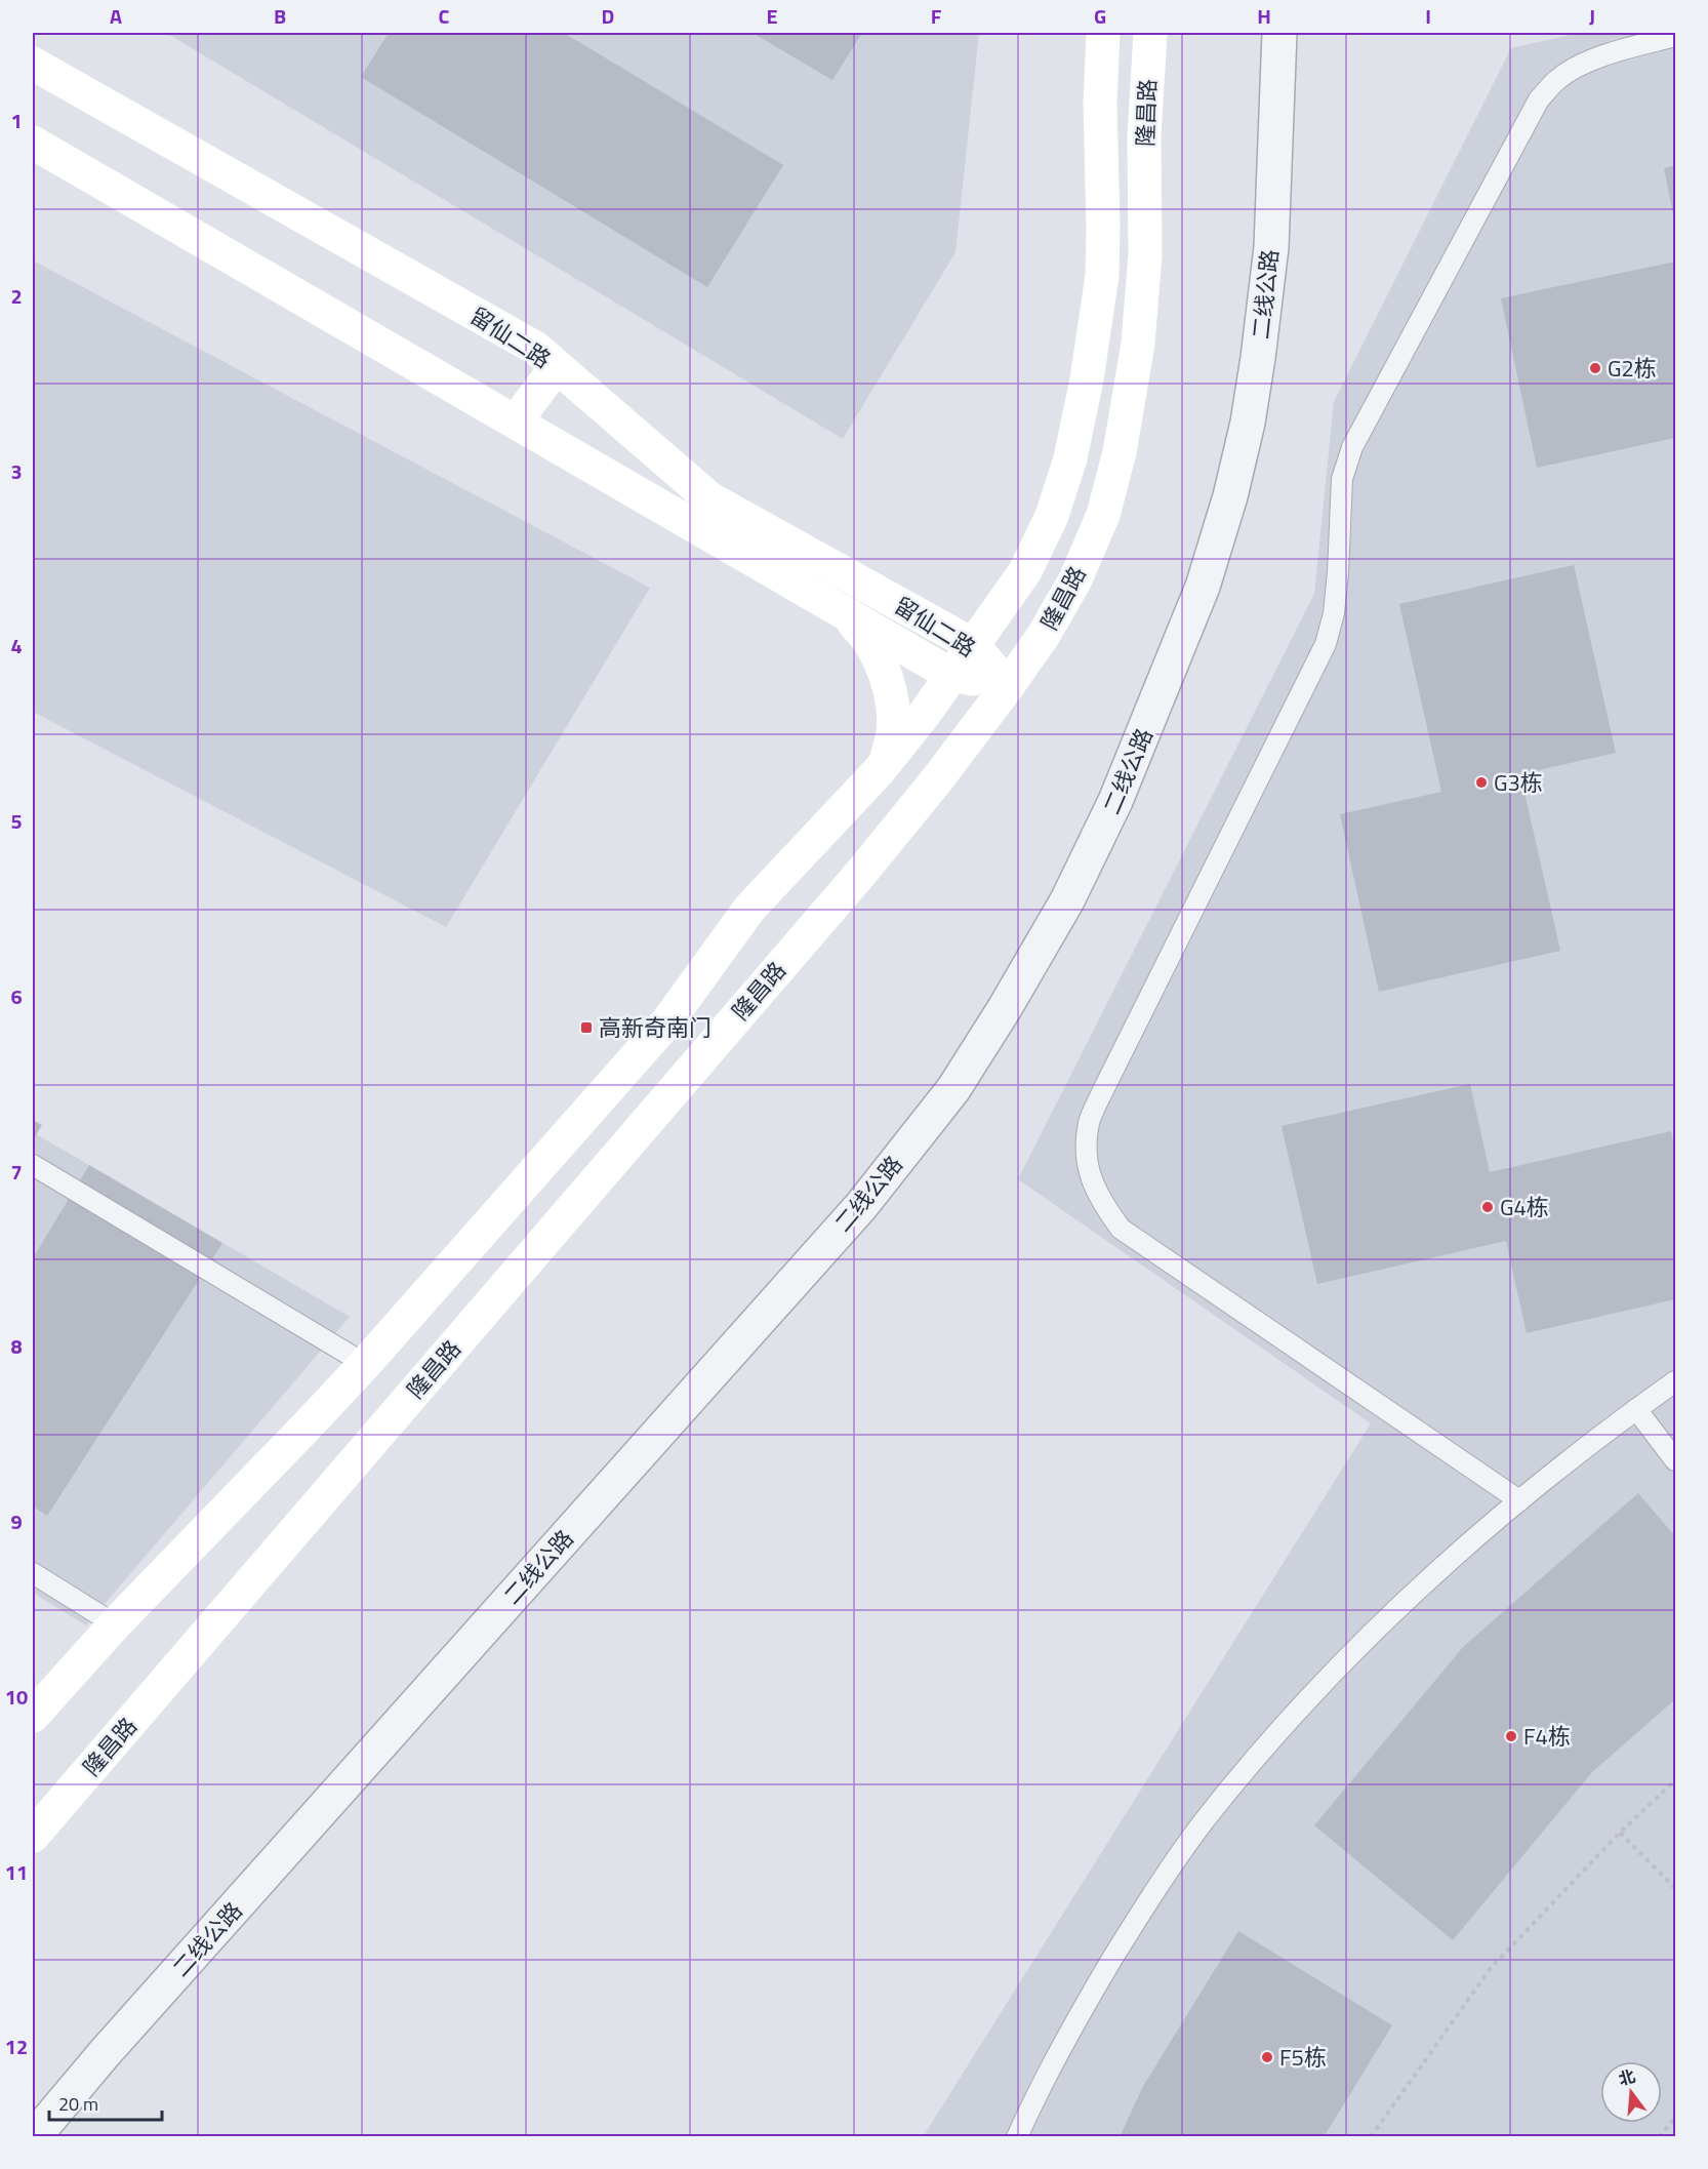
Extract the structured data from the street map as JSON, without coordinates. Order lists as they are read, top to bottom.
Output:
{
  "streets": {
    "street": ["隆昌路", "二线公路", "留仙二路"]
  },
  "crossings": [
    ["隆昌路", "留仙二路"]
  ],
  "places": {
    "other": [
      "G2栋",
      "G3栋",
      "G4栋",
      "F4栋",
      "F5栋"
    ],
    "transit": ["高新奇南门"]
  },
  "scale_bar": "20 m",
  "north": "top",
  "grid": {
    "columns": [
      "A",
      "B",
      "C",
      "D",
      "E",
      "F",
      "G",
      "H",
      "I",
      "J"
    ],
    "rows": [
      "1",
      "2",
      "3",
      "4",
      "5",
      "6",
      "7",
      "8",
      "9",
      "10",
      "11",
      "12"
    ]
  }
}
